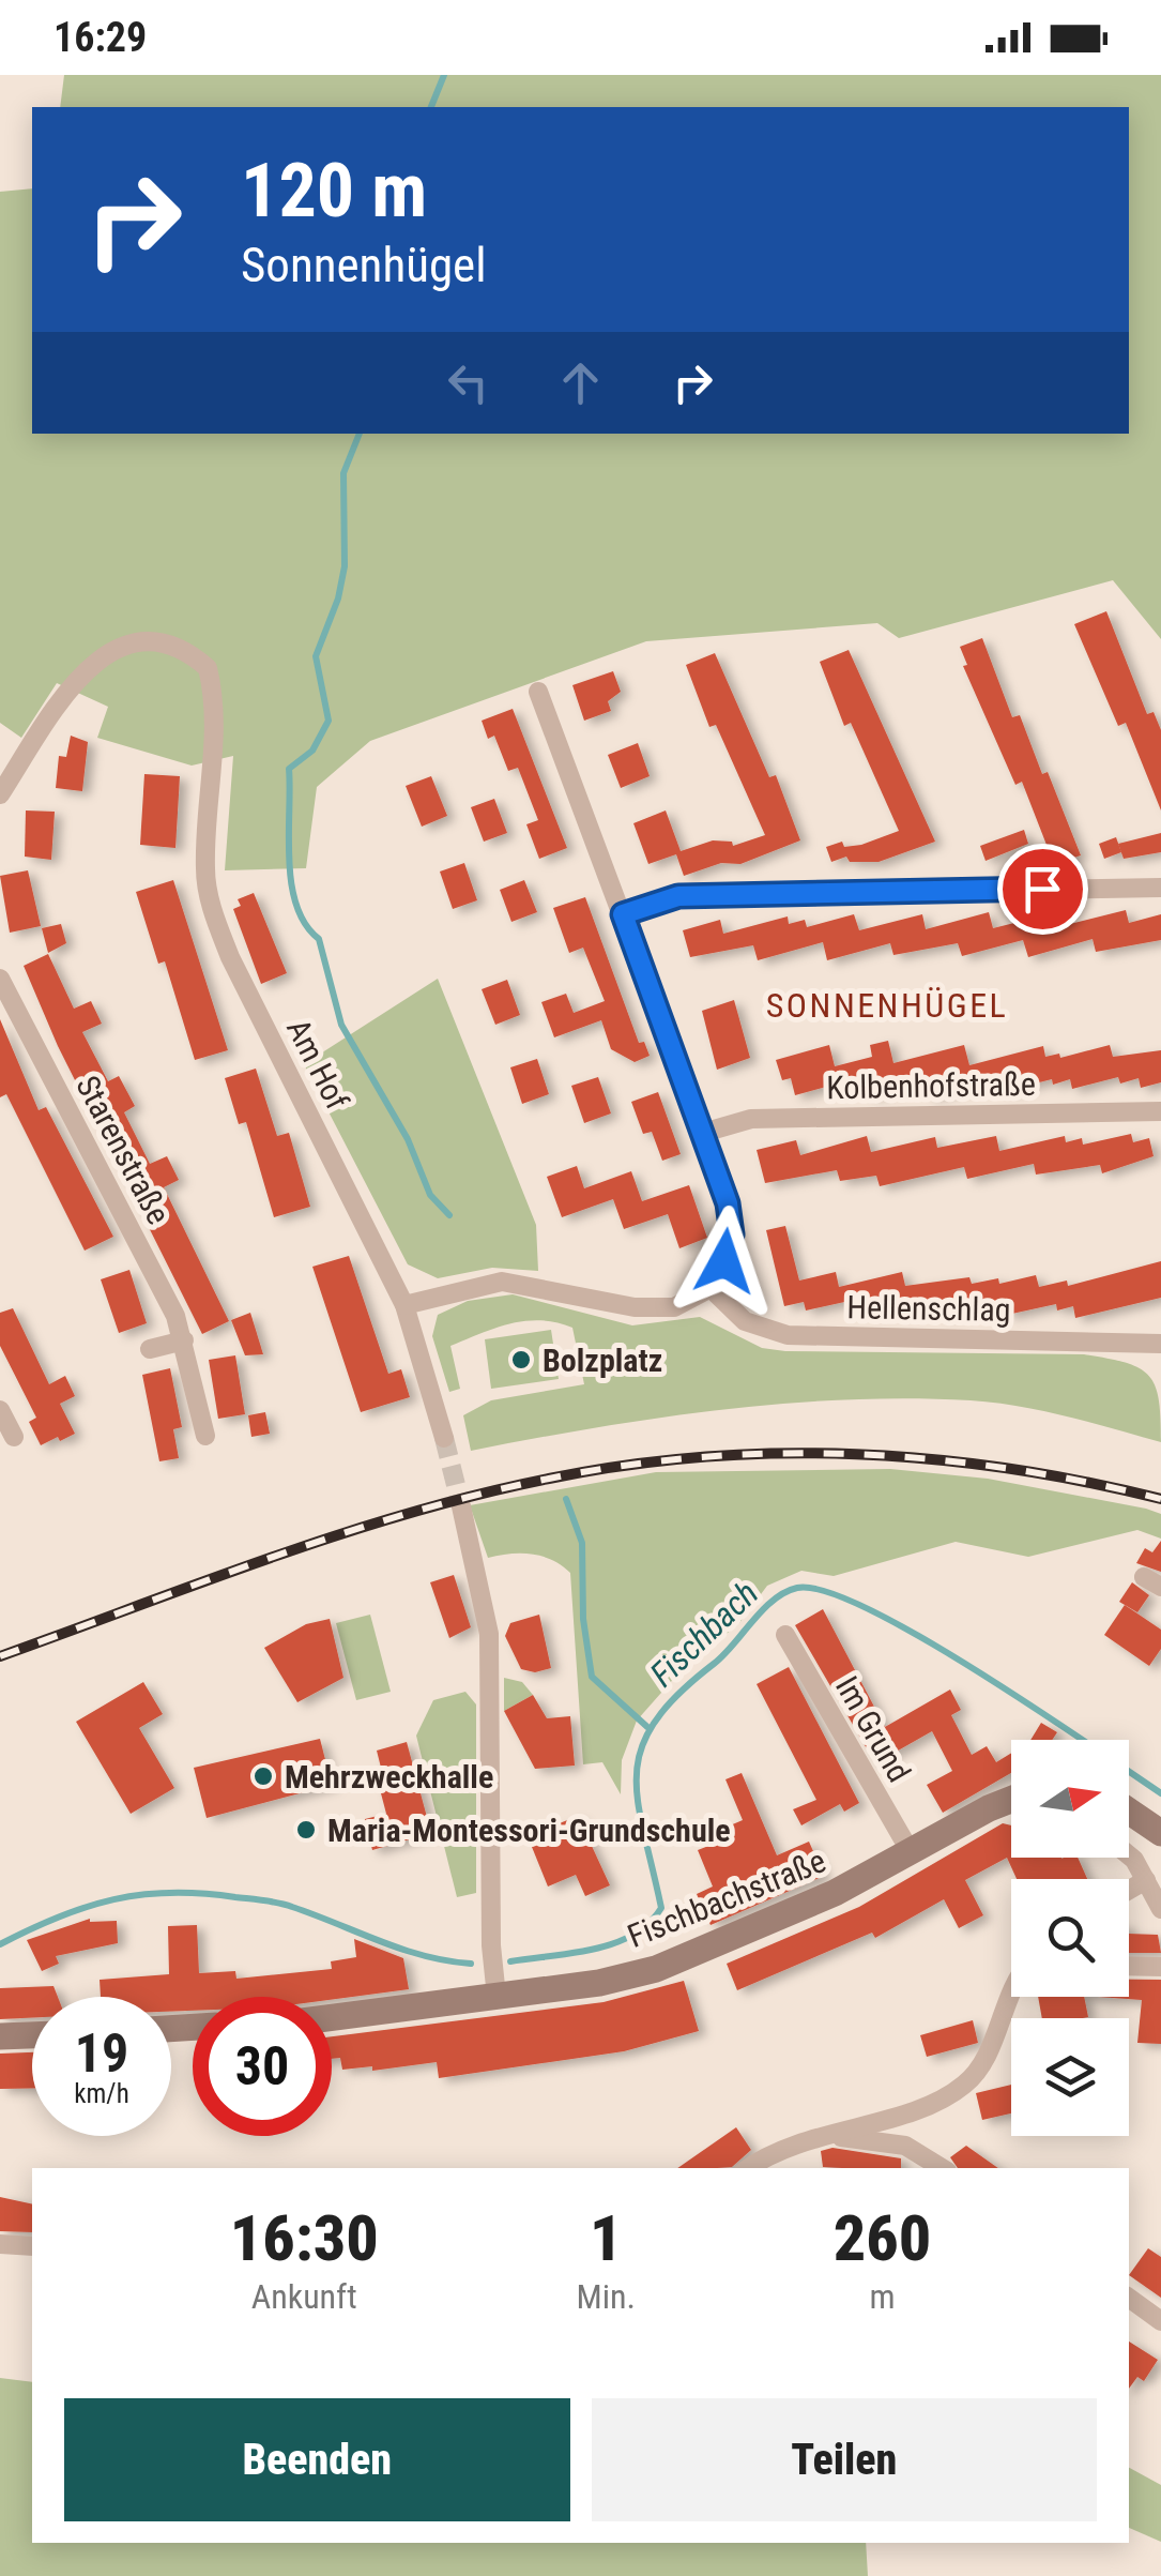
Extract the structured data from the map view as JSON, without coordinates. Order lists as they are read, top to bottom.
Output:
{
  "streets": {
    "main road": ["Fischbachstraße"],
    "street": [
      "Am Hof",
      "Kolbenhofstraße",
      "Starenstraße",
      "Hellenschlag",
      "Im Grund"
    ]
  },
  "crossings": [
    ["Im Grund", "Fischbachstraße"]
  ],
  "districts": ["SONNENHÜGEL"],
  "water": ["Fischbach"],
  "places": ["Bolzplatz", "Mehrzweckhalle", "Maria-Montessori-Grundschule"],
  "north": "right",
  "page": {
    "status": "16:29",
    "turn": ["120 m", "Sonnenhügel"],
    "speed": "19 km/h",
    "limit": "30",
    "eta": [
      "16:30",
      "Ankunft",
      "1",
      "Min.",
      "260",
      "m"
    ],
    "buttons": ["Beenden", "Teilen"]
  }
}
